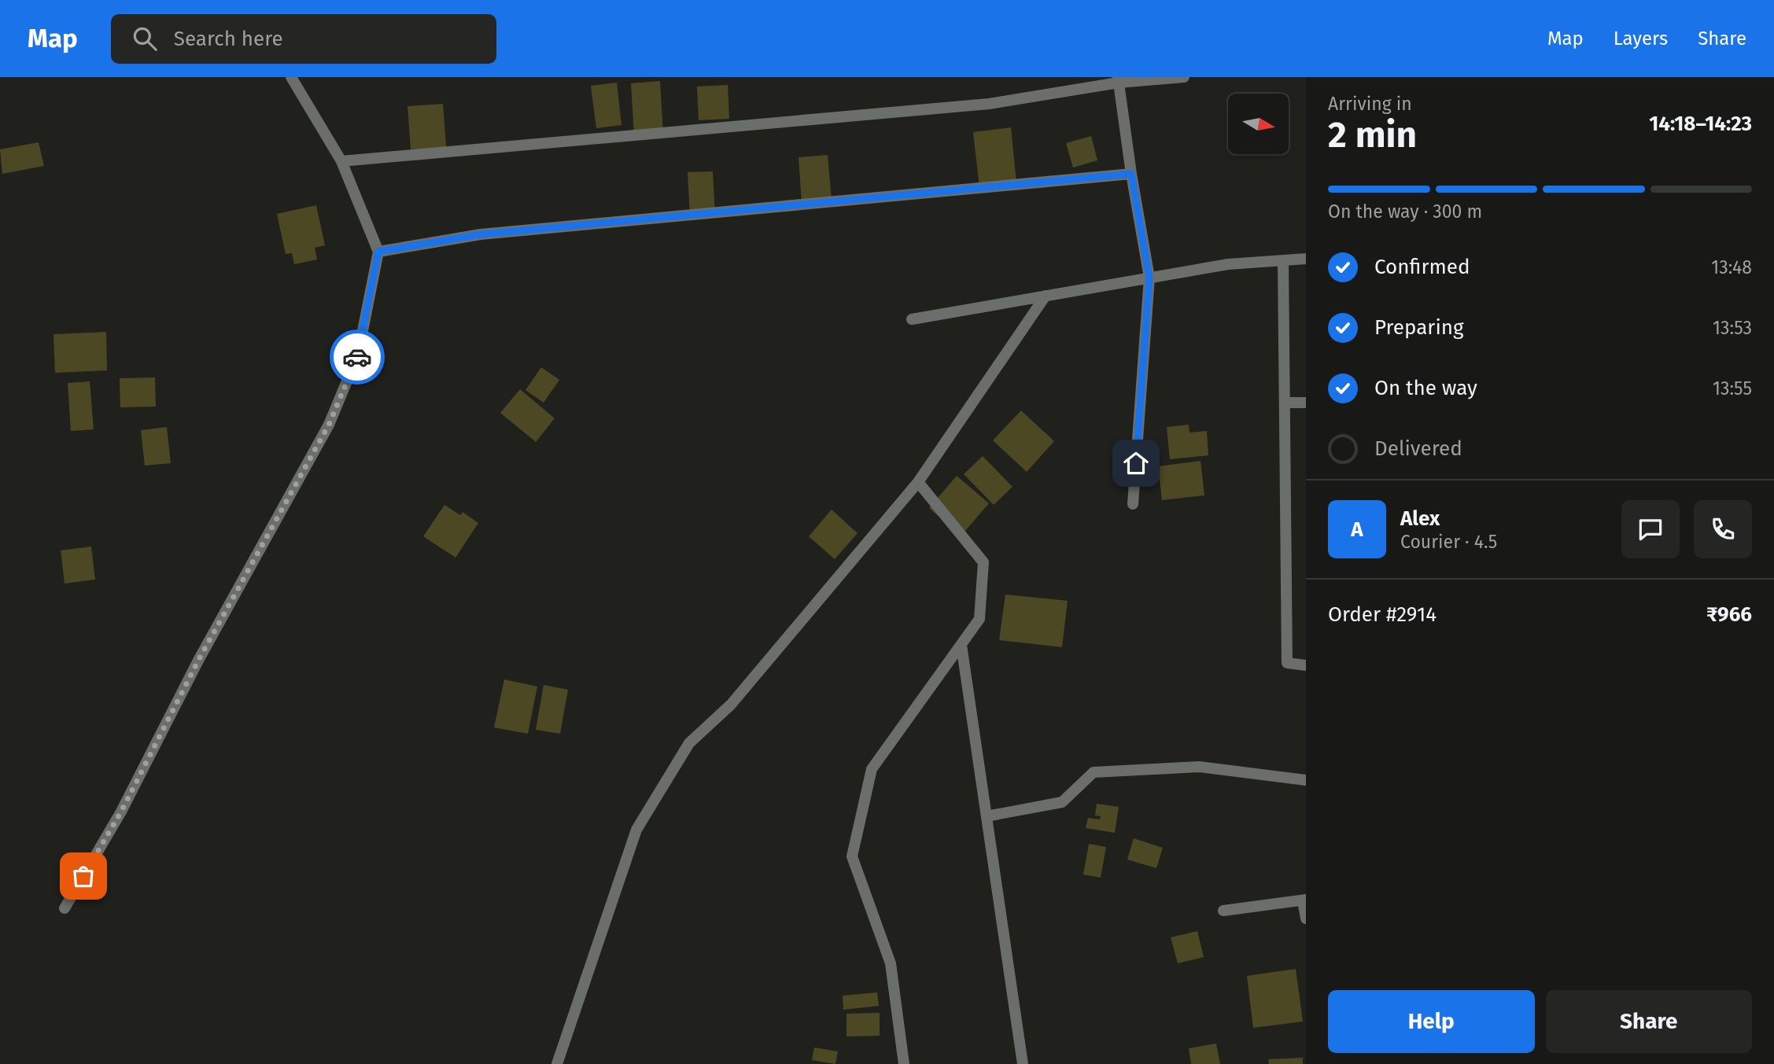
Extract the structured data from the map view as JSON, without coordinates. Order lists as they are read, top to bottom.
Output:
{
  "north": "right",
  "page": {
    "header": "Map",
    "search": "Search here",
    "nav": ["Map", "Layers", "Share"],
    "heading": ["2 min", "Arriving in", "14:18–14:23"],
    "panel": [
      "Alex",
      "Courier · 4.5",
      "Order #2914",
      "₹966"
    ],
    "bar": "On the way · 300 m",
    "list": [
      ["Confirmed", "13:48"],
      ["Preparing", "13:53"],
      ["On the way", "13:55"],
      "Delivered"
    ],
    "round": "A",
    "buttons": ["Help", "Share"]
  }
}
